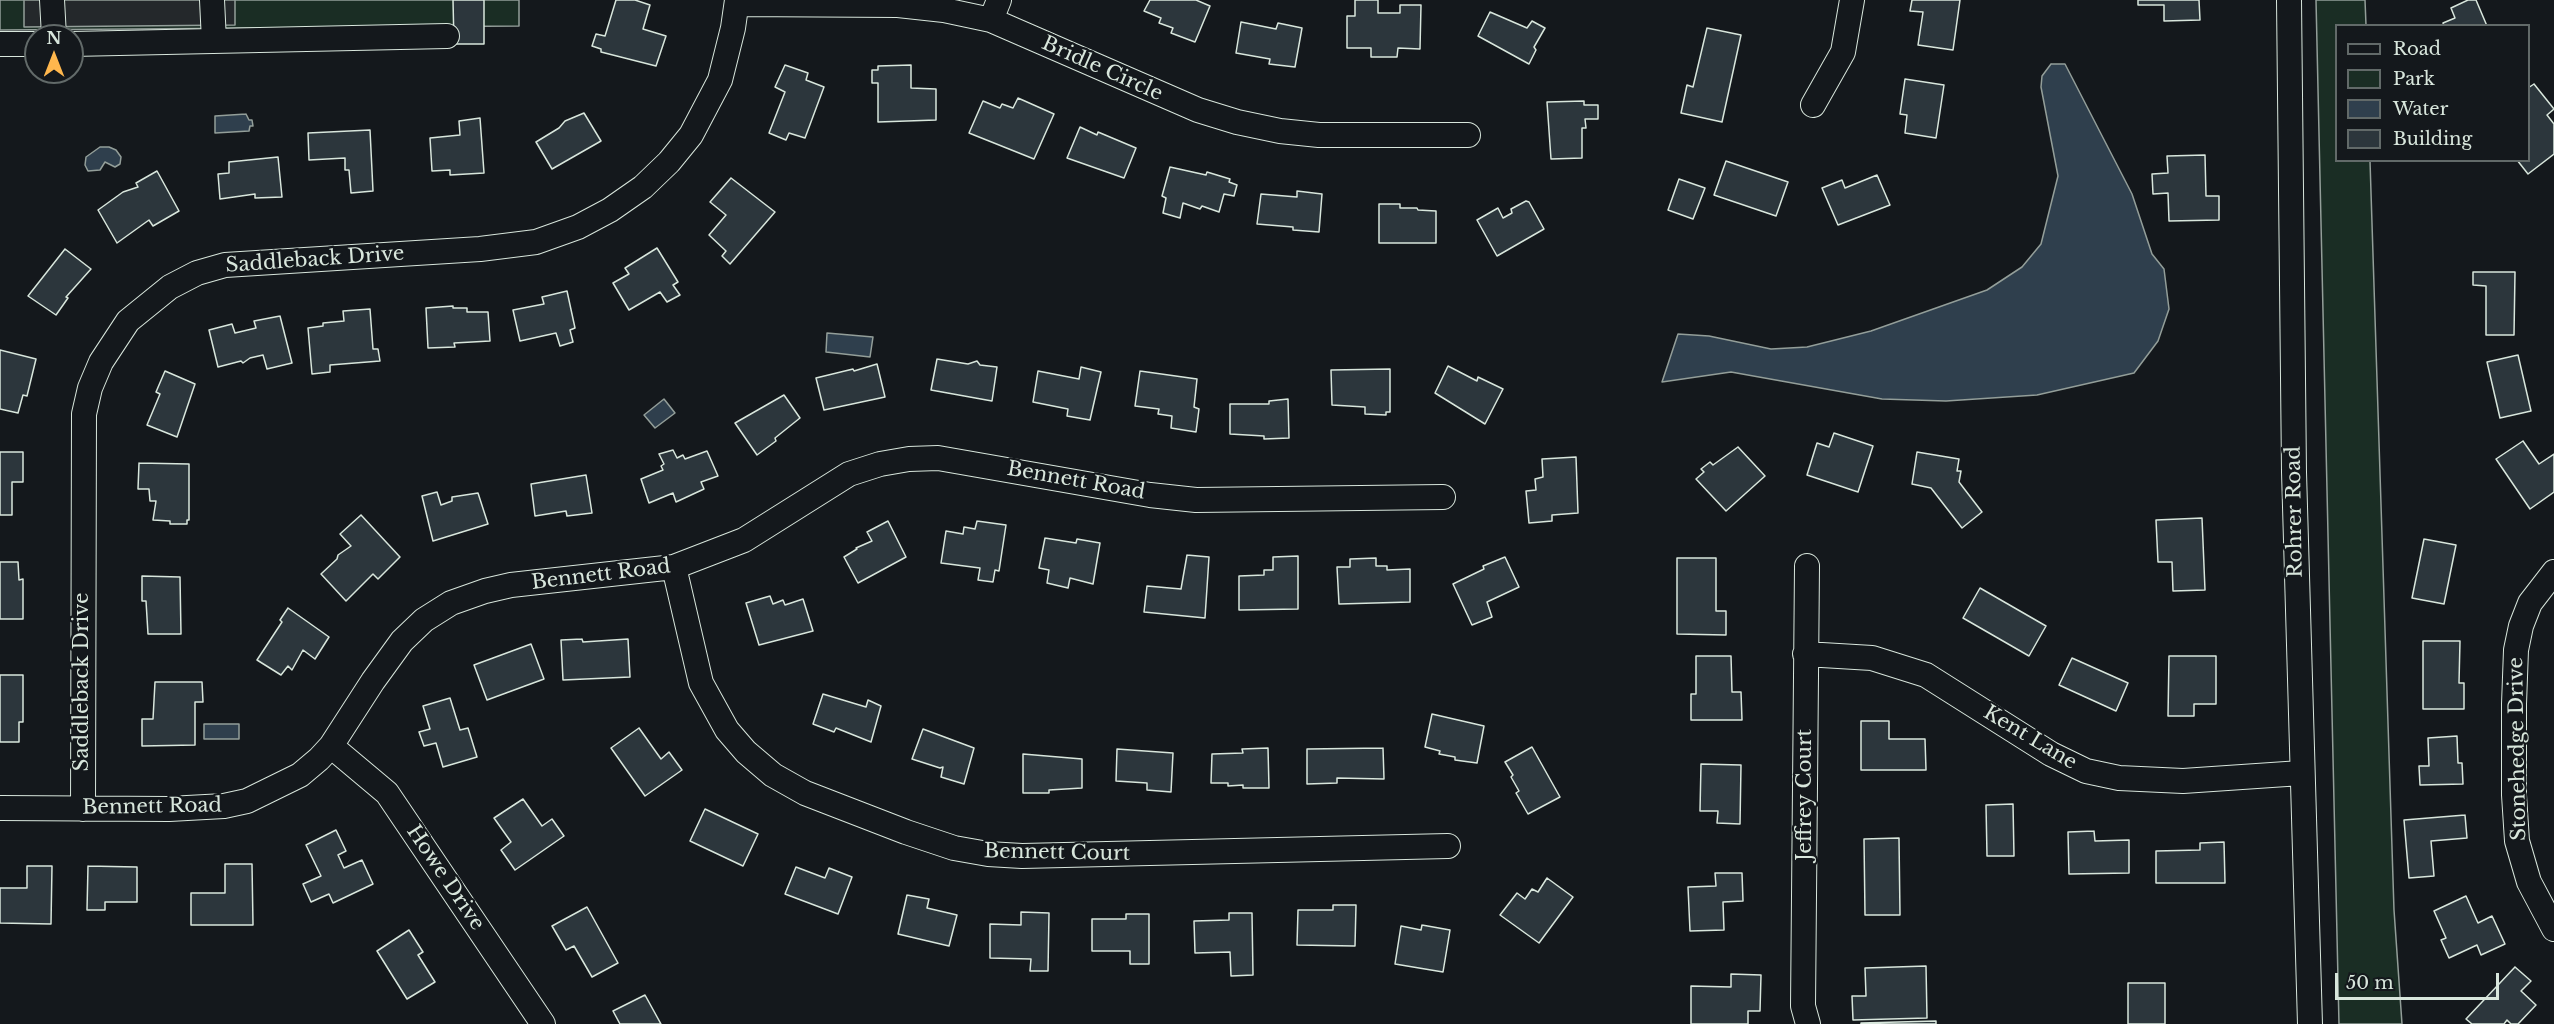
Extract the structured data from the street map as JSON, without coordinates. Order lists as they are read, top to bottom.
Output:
{
  "streets": {
    "street": [
      "Bridle Circle",
      "Saddleback Drive",
      "Bennett Road",
      "Rohrer Road",
      "Kent Lane",
      "Stonehedge Drive",
      "Jeffrey Court",
      "Bennett Court",
      "Howe Drive"
    ]
  },
  "crossings": [
    ["Bridle Circle", "Saddleback Drive"],
    ["Saddleback Drive", "Bennett Road"],
    ["Bennett Road", "Bennett Court"],
    ["Bennett Road", "Howe Drive"],
    ["Rohrer Road", "Kent Lane"],
    ["Kent Lane", "Jeffrey Court"]
  ],
  "legend": [
    "Road",
    "Park",
    "Water",
    "Building"
  ],
  "scale_bar": "50 m",
  "north": "top"
}
